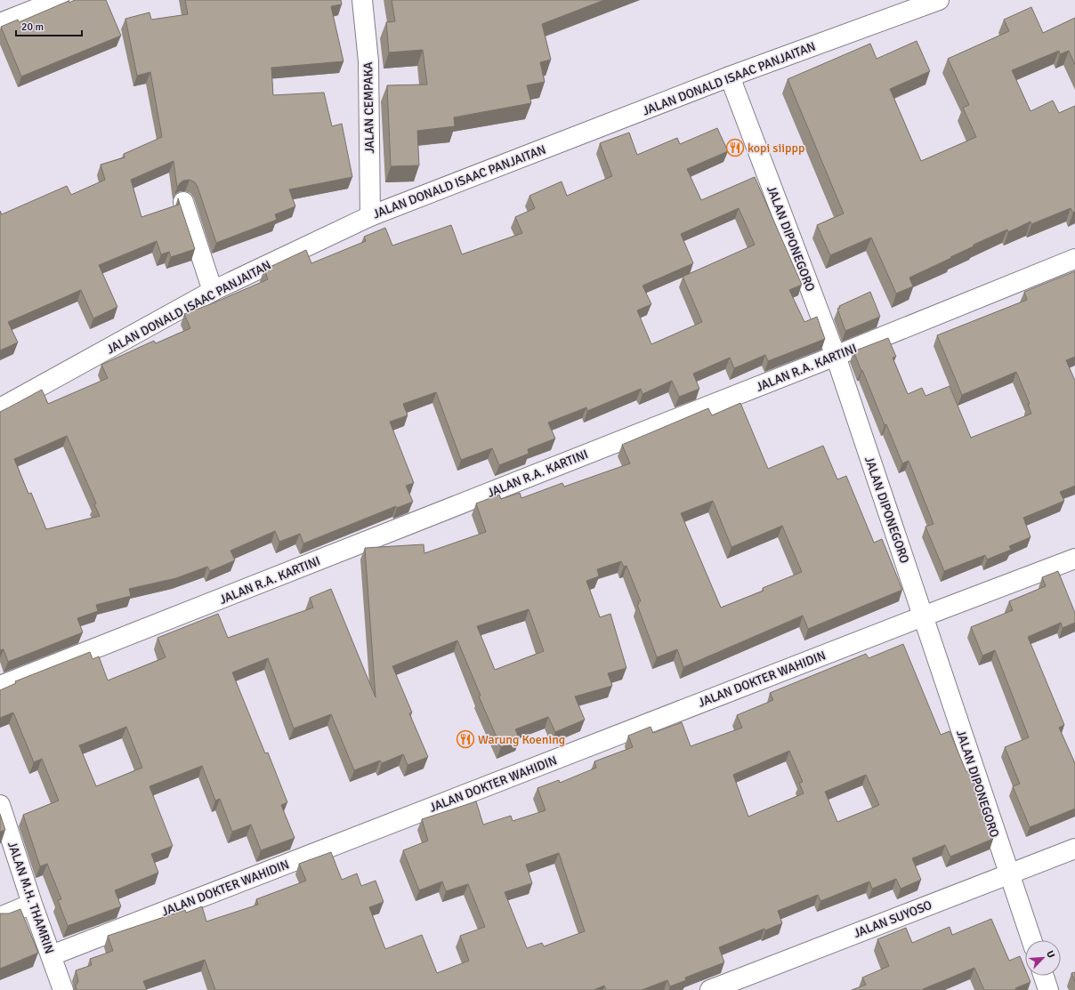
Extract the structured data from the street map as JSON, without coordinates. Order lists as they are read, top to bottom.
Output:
{
  "streets": {
    "street": [
      "JALAN DONALD ISAAC PANJAITAN",
      "JALAN CEMPAKA",
      "JALAN DIPONEGORO",
      "JALAN R.A. KARTINI",
      "JALAN DOKTER WAHIDIN",
      "JALAN M.H. THAMRIN",
      "JALAN SUYOSO"
    ]
  },
  "crossings": [
    ["JALAN DONALD ISAAC PANJAITAN", "JALAN CEMPAKA"],
    ["JALAN DONALD ISAAC PANJAITAN", "JALAN DIPONEGORO"],
    ["JALAN DIPONEGORO", "JALAN R.A. KARTINI"],
    ["JALAN DIPONEGORO", "JALAN DOKTER WAHIDIN"],
    ["JALAN DIPONEGORO", "JALAN SUYOSO"],
    ["JALAN DOKTER WAHIDIN", "JALAN M.H. THAMRIN"]
  ],
  "places": {
    "restaurant": ["kopi siippp", "Warung Koening"]
  },
  "scale_bar": "20 m",
  "north": "top right"
}
